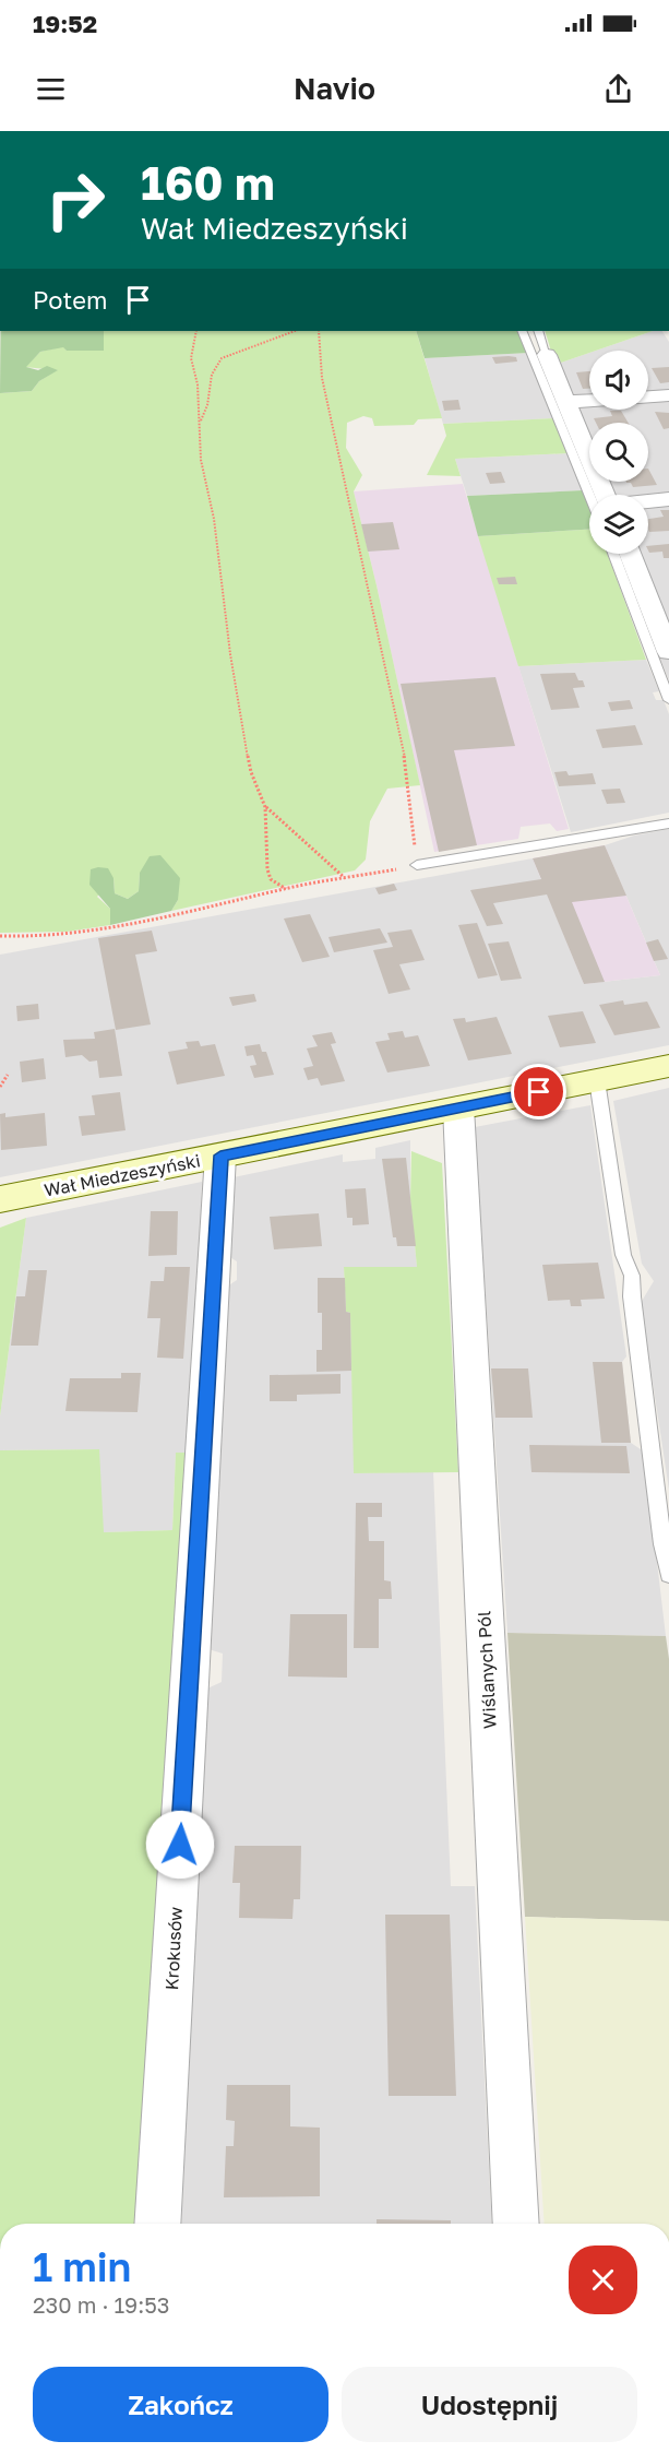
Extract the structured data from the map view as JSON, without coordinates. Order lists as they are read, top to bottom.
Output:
{
  "streets": {
    "main road": ["Wał Miedzeszyński"],
    "street": ["Wiślanych Pól", "Krokusów"]
  },
  "crossings": [
    ["Wał Miedzeszyński", "Wiślanych Pól"],
    ["Wał Miedzeszyński", "Krokusów"]
  ],
  "page": {
    "status": "19:52",
    "header": "Navio",
    "turn": ["160 m", "Wał Miedzeszyński"],
    "then": "Potem",
    "heading": ["1 min", "230 m · 19:53"],
    "buttons": ["Zakończ", "Udostępnij"]
  }
}
